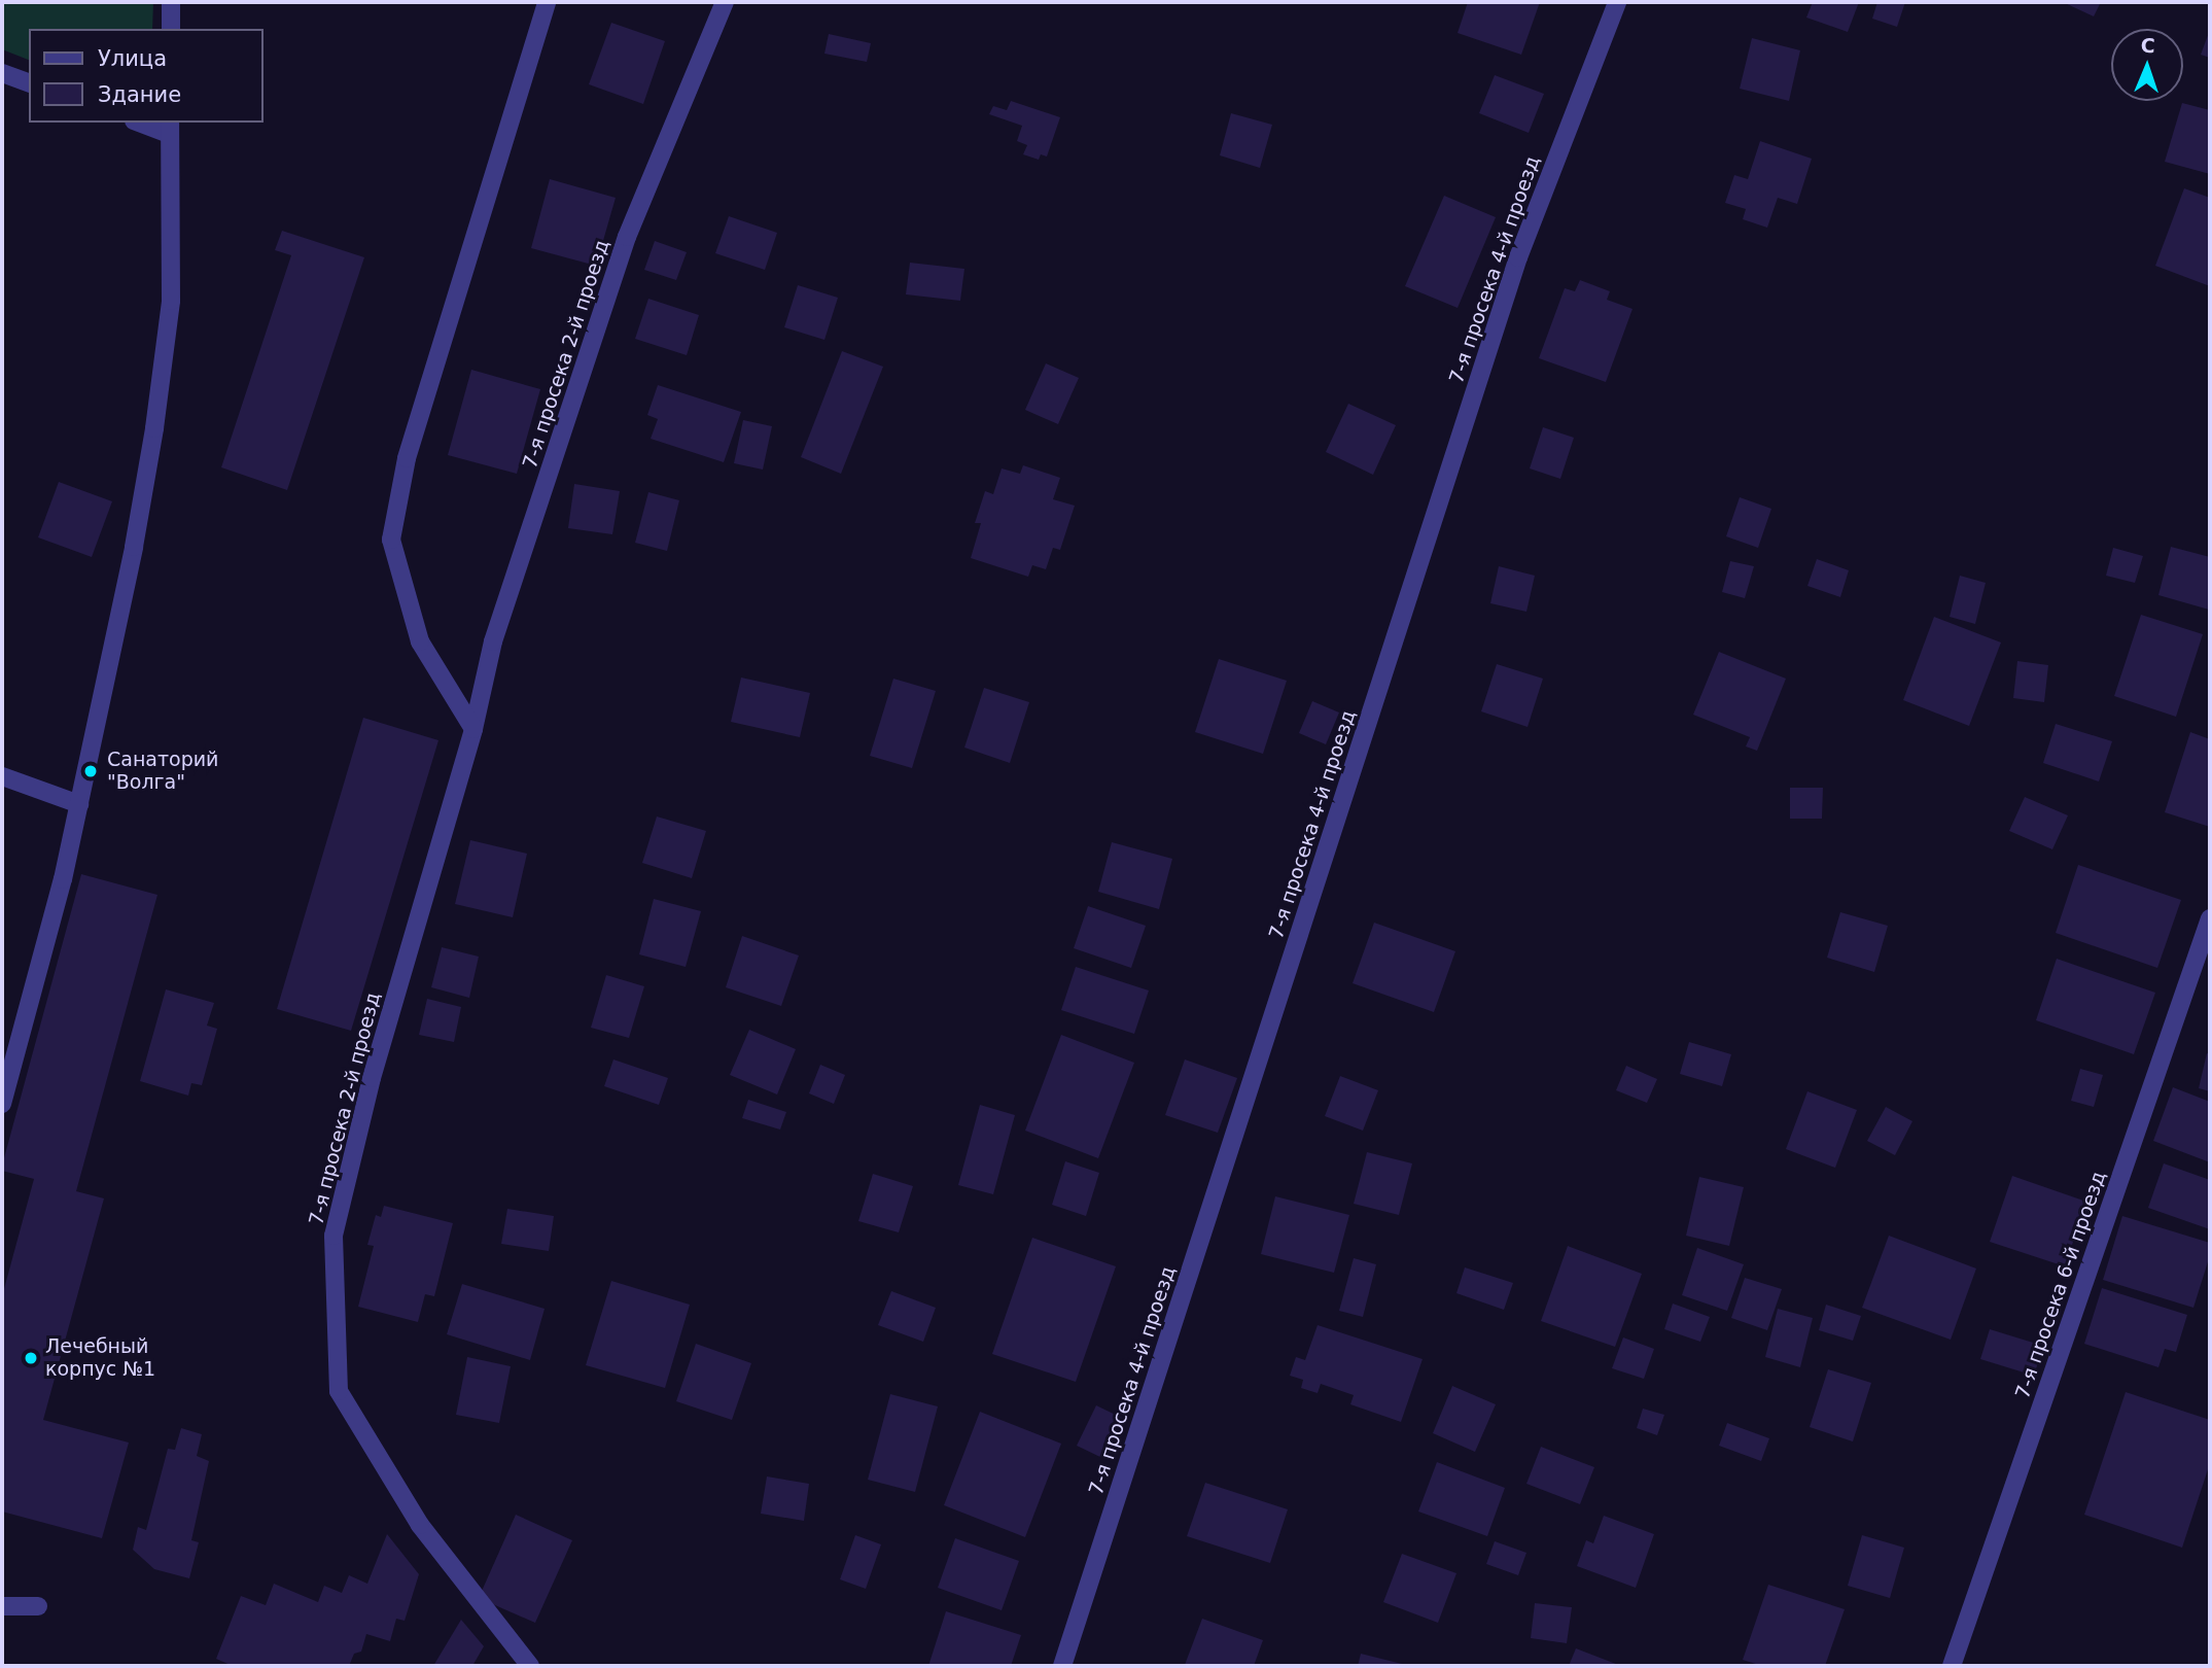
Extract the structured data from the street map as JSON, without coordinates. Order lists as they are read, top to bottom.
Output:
{
  "streets": {
    "street": ["7-я просека 4-й проезд", "7-я просека 2-й проезд", "7-я просека 6-й проезд"]
  },
  "places": ["Санаторий \"Волга\"", "Лечебный корпус №1"],
  "legend": ["Улица", "Здание"],
  "north": "top"
}
